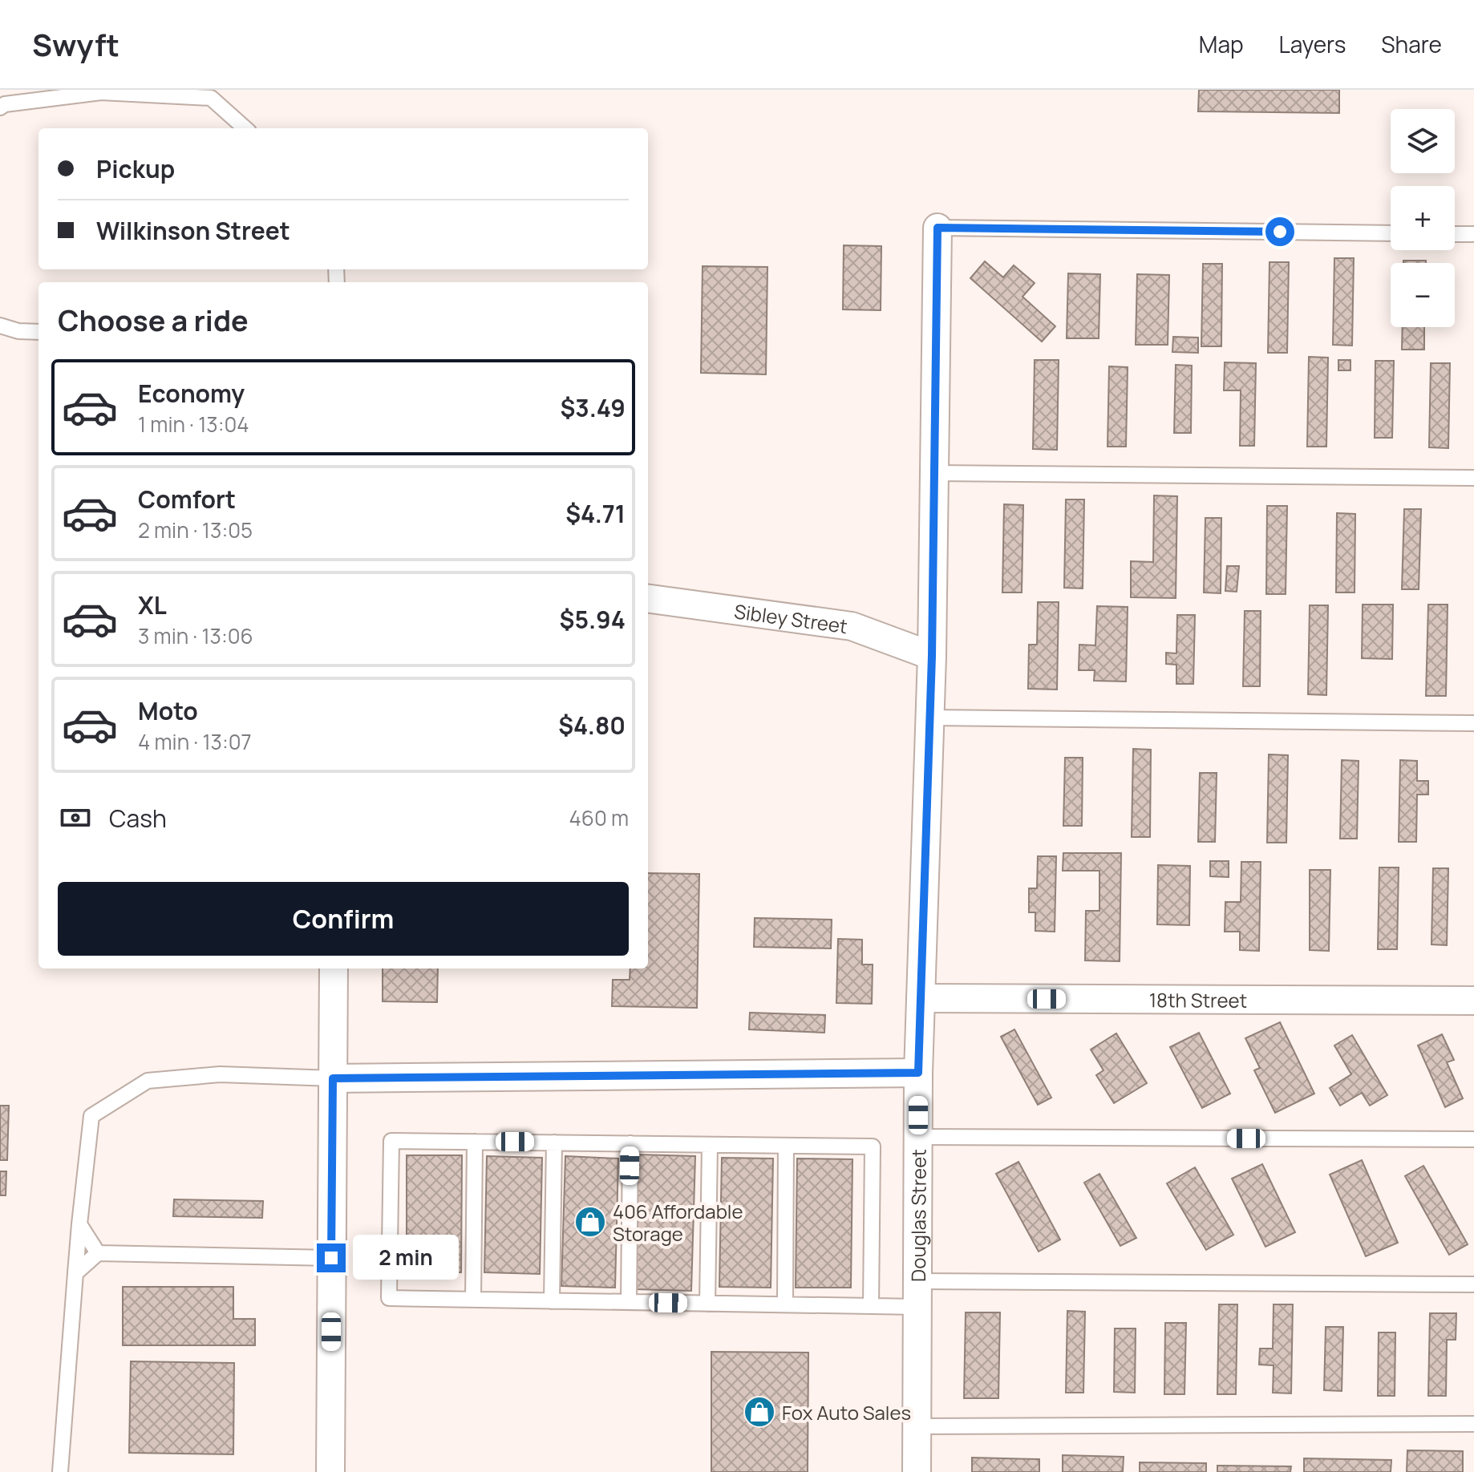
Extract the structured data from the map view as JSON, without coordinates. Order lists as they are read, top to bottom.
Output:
{
  "streets": {
    "street": ["Sibley Street", "18th Street", "Douglas Street"]
  },
  "crossings": [
    ["Sibley Street", "Douglas Street"],
    ["18th Street", "Douglas Street"]
  ],
  "places": {
    "shop": ["406 Affordable Storage", "Fox Auto Sales"]
  },
  "page": {
    "header": "Swyft",
    "nav": ["Map", "Layers", "Share"],
    "map_buttons": ["+", "−"],
    "banner": ["Pickup", "Wilkinson Street"],
    "heading": "Choose a ride",
    "list": [
      {
        "name": "Economy",
        "note": "1 min · 13:04",
        "value": "$3.49"
      },
      {
        "name": "Comfort",
        "note": "2 min · 13:05",
        "value": "$4.71"
      },
      {
        "name": "XL",
        "note": "3 min · 13:06",
        "value": "$5.94"
      },
      {
        "name": "Moto",
        "note": "4 min · 13:07",
        "value": "$4.80"
      }
    ],
    "pay": ["Cash", "460 m"],
    "buttons": "Confirm",
    "bubble": "2 min"
  }
}
